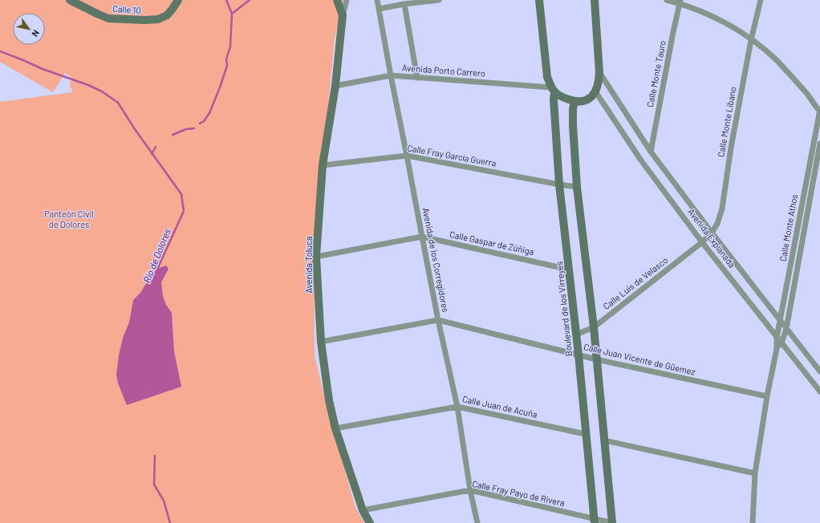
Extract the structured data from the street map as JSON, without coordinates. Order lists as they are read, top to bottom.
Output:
{
  "streets": {
    "street": [
      "Calle 10",
      "Avenida Porto Carrero",
      "Calle Monte Tauro",
      "Calle Monte Líbano",
      "Calle Fray García Guerra",
      "Calle Monte Athos",
      "Avenida Explanada",
      "Calle Gaspar de Zúñiga",
      "Avenida de los Corregidores",
      "Avenida Toluca",
      "Calle Luis de Velasco",
      "Boulevard de los Virreyes",
      "Calle Juan Vicente de Güemez",
      "Calle Juan de Acuña",
      "Calle Fray Payo de Rivera"
    ]
  },
  "crossings": [
    ["Avenida Porto Carrero", "Avenida de los Corregidores"],
    ["Avenida Porto Carrero", "Avenida Toluca"],
    ["Avenida Porto Carrero", "Boulevard de los Virreyes"],
    ["Calle Monte Tauro", "Avenida Explanada"],
    ["Calle Monte Líbano", "Avenida Explanada"],
    ["Calle Monte Líbano", "Calle Luis de Velasco"],
    ["Calle Fray García Guerra", "Avenida de los Corregidores"],
    ["Calle Fray García Guerra", "Avenida Toluca"],
    ["Calle Fray García Guerra", "Boulevard de los Virreyes"],
    ["Calle Monte Athos", "Avenida Explanada"],
    ["Calle Monte Athos", "Calle Juan Vicente de Güemez"],
    ["Avenida Explanada", "Calle Luis de Velasco"],
    ["Calle Gaspar de Zúñiga", "Avenida de los Corregidores"],
    ["Calle Gaspar de Zúñiga", "Avenida Toluca"],
    ["Calle Gaspar de Zúñiga", "Boulevard de los Virreyes"],
    ["Avenida de los Corregidores", "Calle Juan Vicente de Güemez"],
    ["Avenida de los Corregidores", "Calle Juan de Acuña"],
    ["Avenida de los Corregidores", "Calle Fray Payo de Rivera"],
    ["Avenida Toluca", "Calle Juan Vicente de Güemez"],
    ["Avenida Toluca", "Calle Juan de Acuña"],
    ["Avenida Toluca", "Calle Fray Payo de Rivera"],
    ["Calle Luis de Velasco", "Boulevard de los Virreyes"],
    ["Boulevard de los Virreyes", "Calle Juan Vicente de Güemez"],
    ["Boulevard de los Virreyes", "Calle Juan de Acuña"],
    ["Boulevard de los Virreyes", "Calle Fray Payo de Rivera"]
  ],
  "water": ["Río de Dolores"],
  "parks": ["Panteón Civil de Dolores"],
  "north": "bottom right"
}
